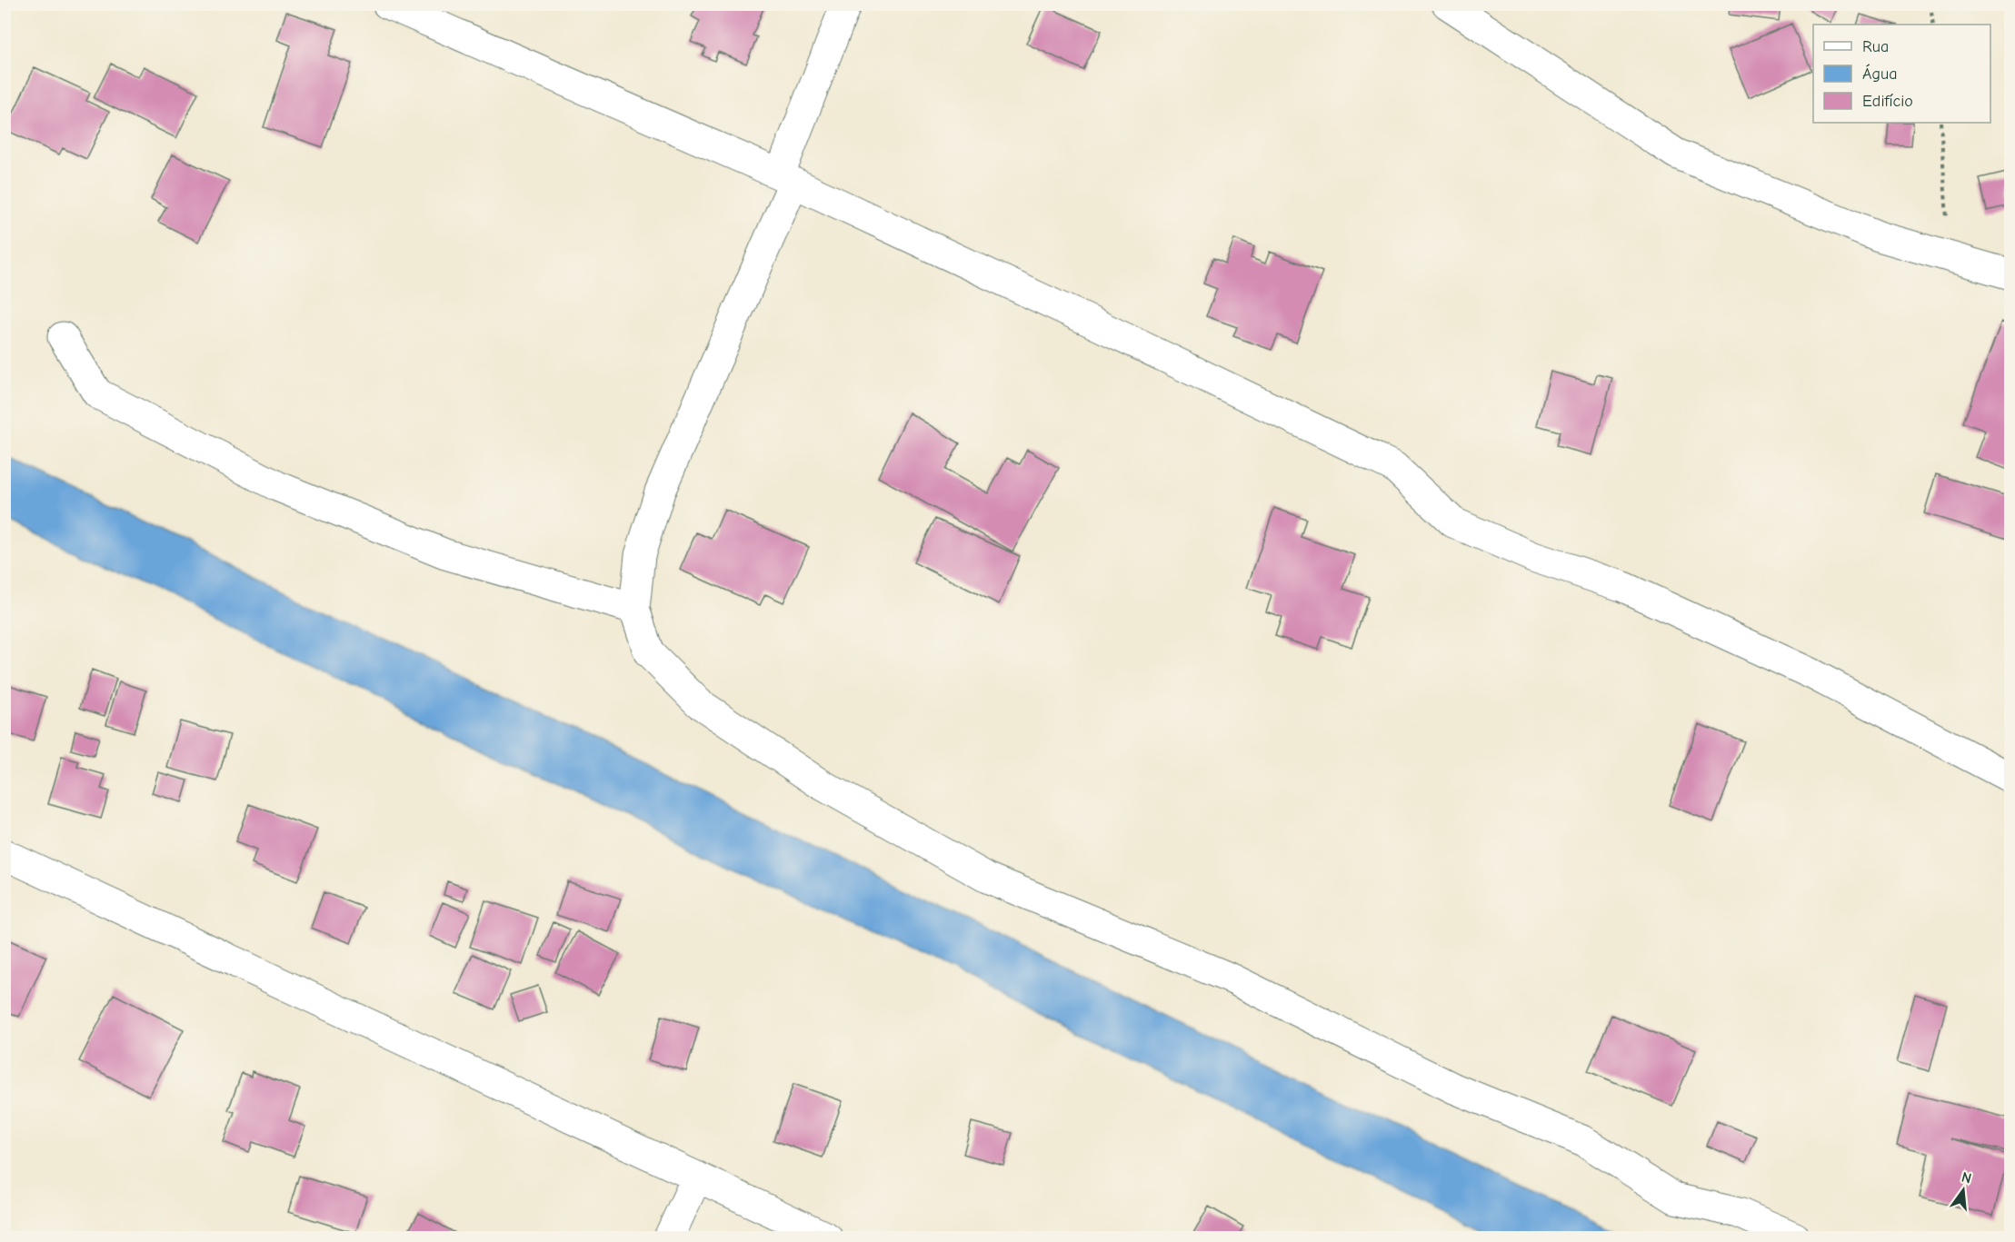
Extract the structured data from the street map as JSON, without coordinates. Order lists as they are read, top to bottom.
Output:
{
  "legend": ["Rua", "Água", "Edifício"],
  "north": "top"
}
